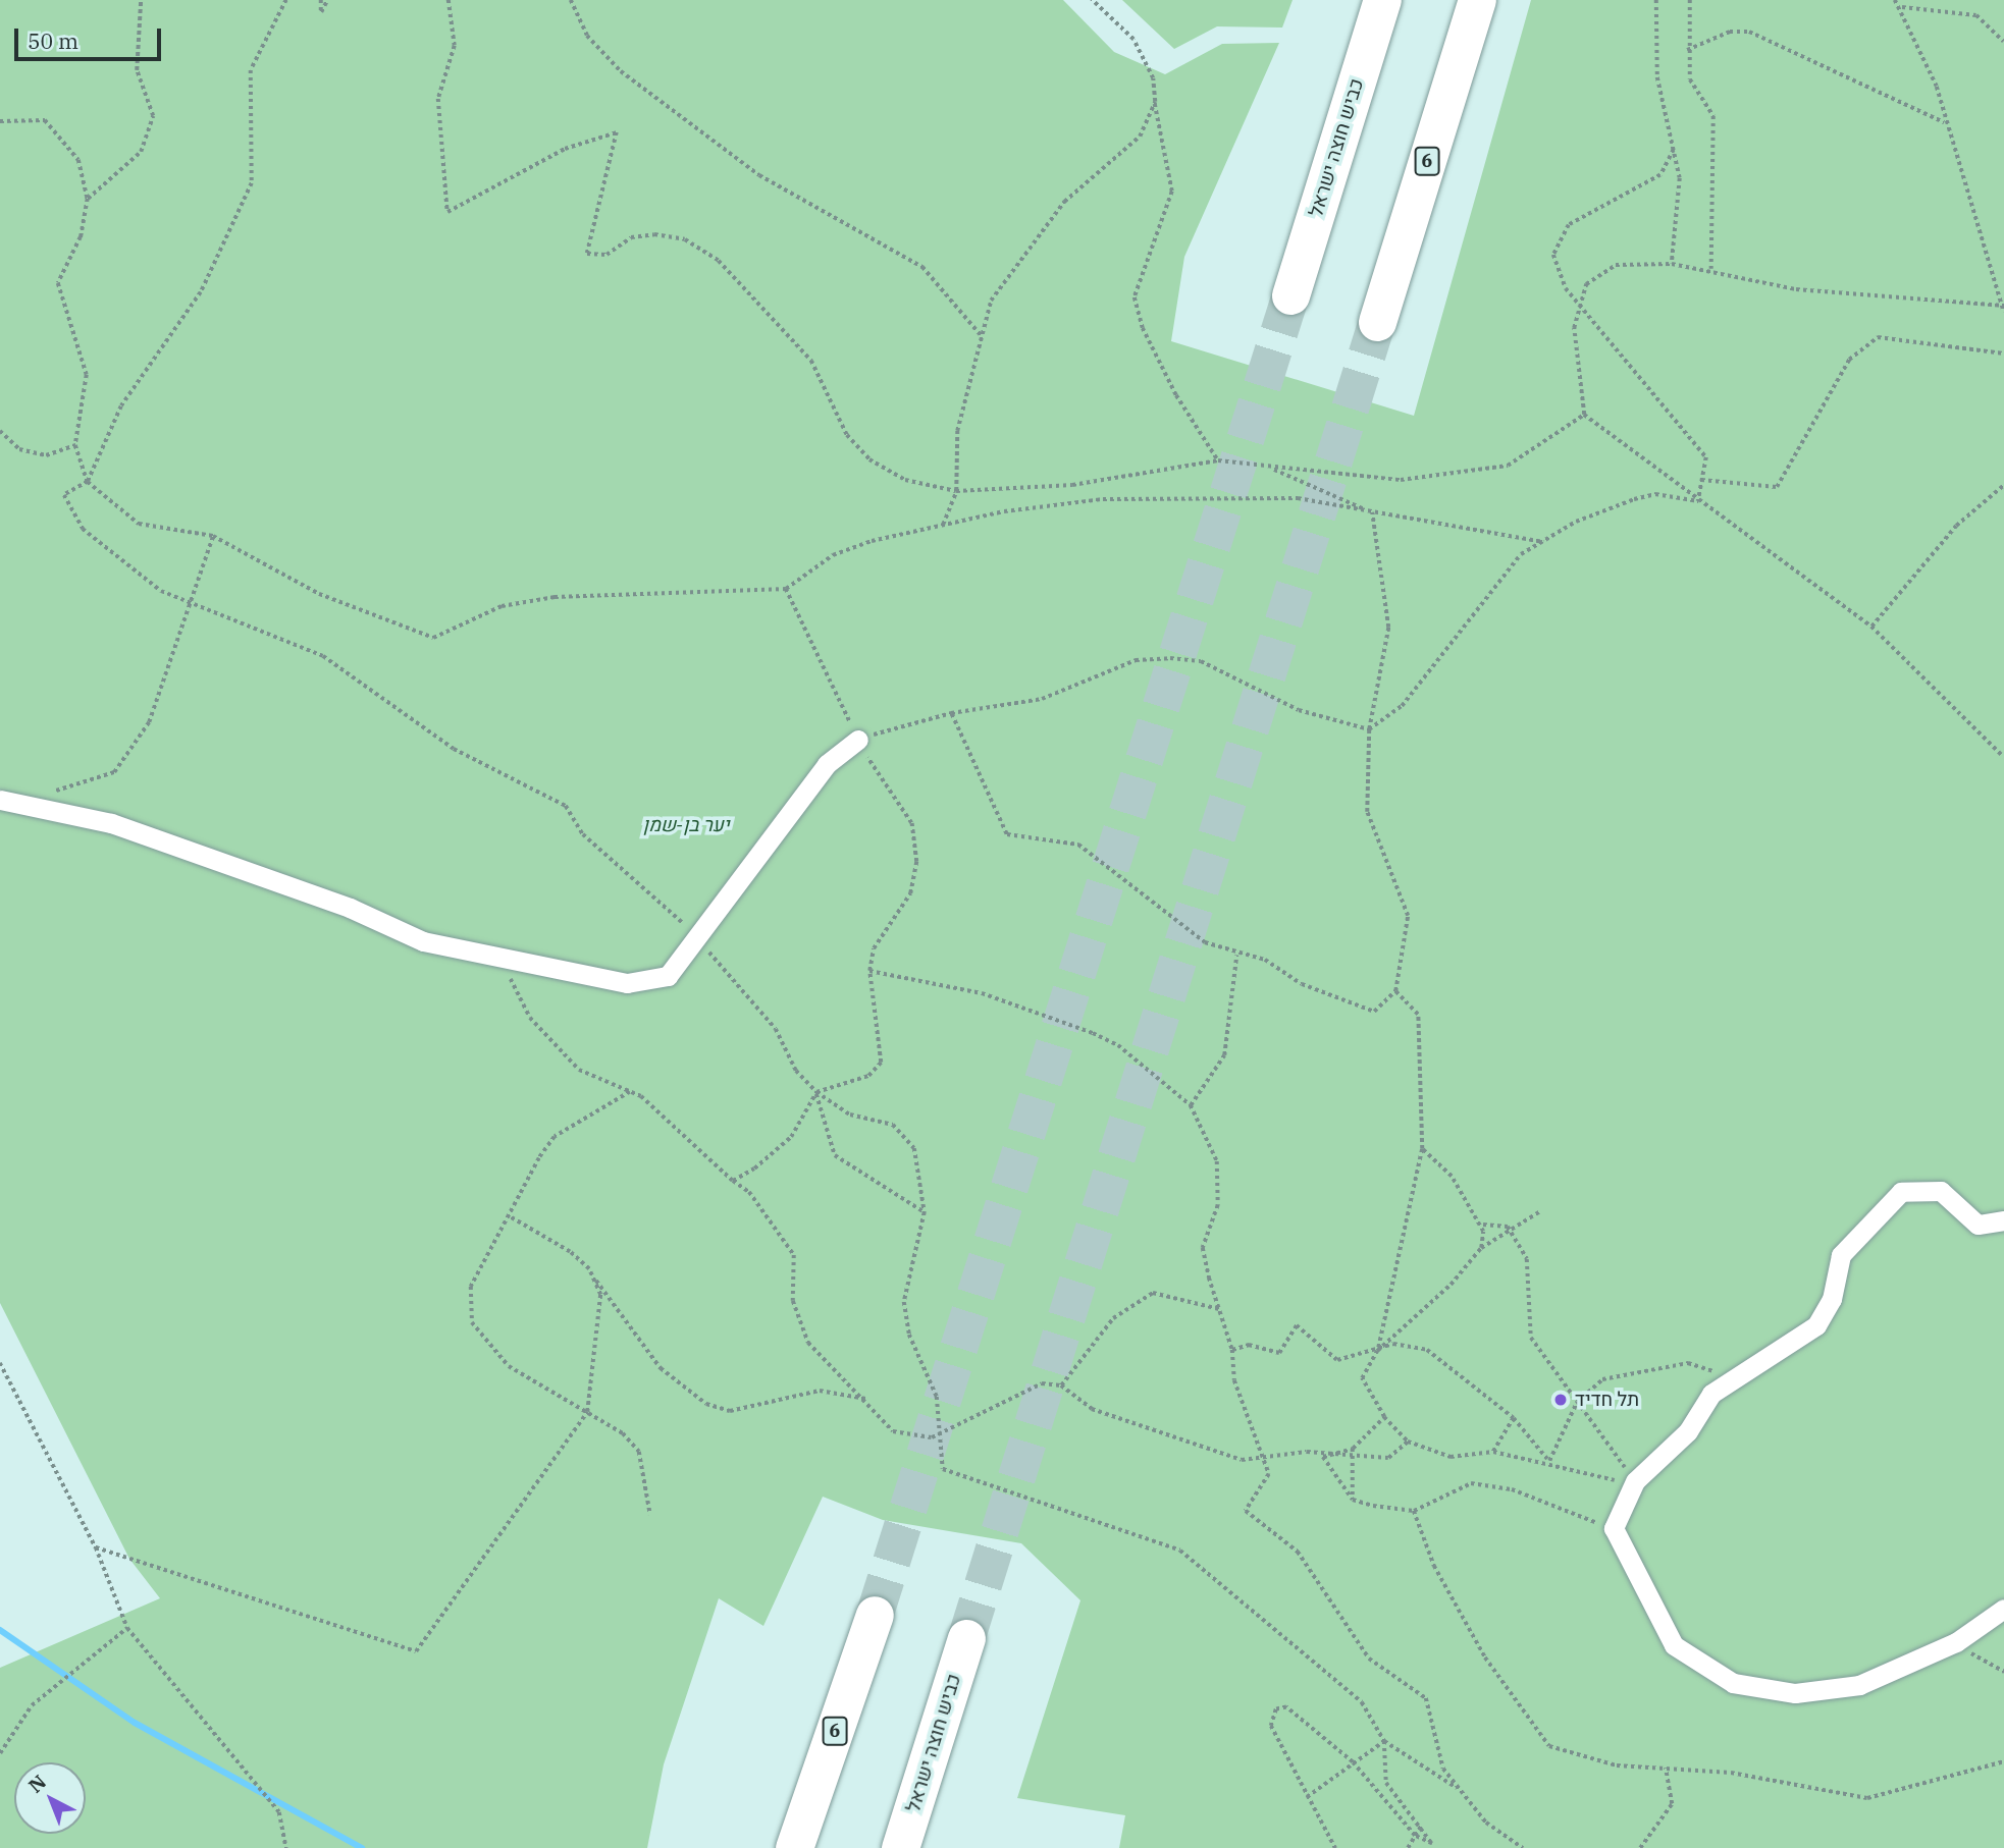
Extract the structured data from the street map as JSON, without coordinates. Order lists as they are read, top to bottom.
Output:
{
  "streets": {
    "highway": ["כביש חוצה ישראל", "6"]
  },
  "parks": ["יער בן-שמן"],
  "places": ["תל חדיד"],
  "scale_bar": "50 m",
  "north": "top left"
}
